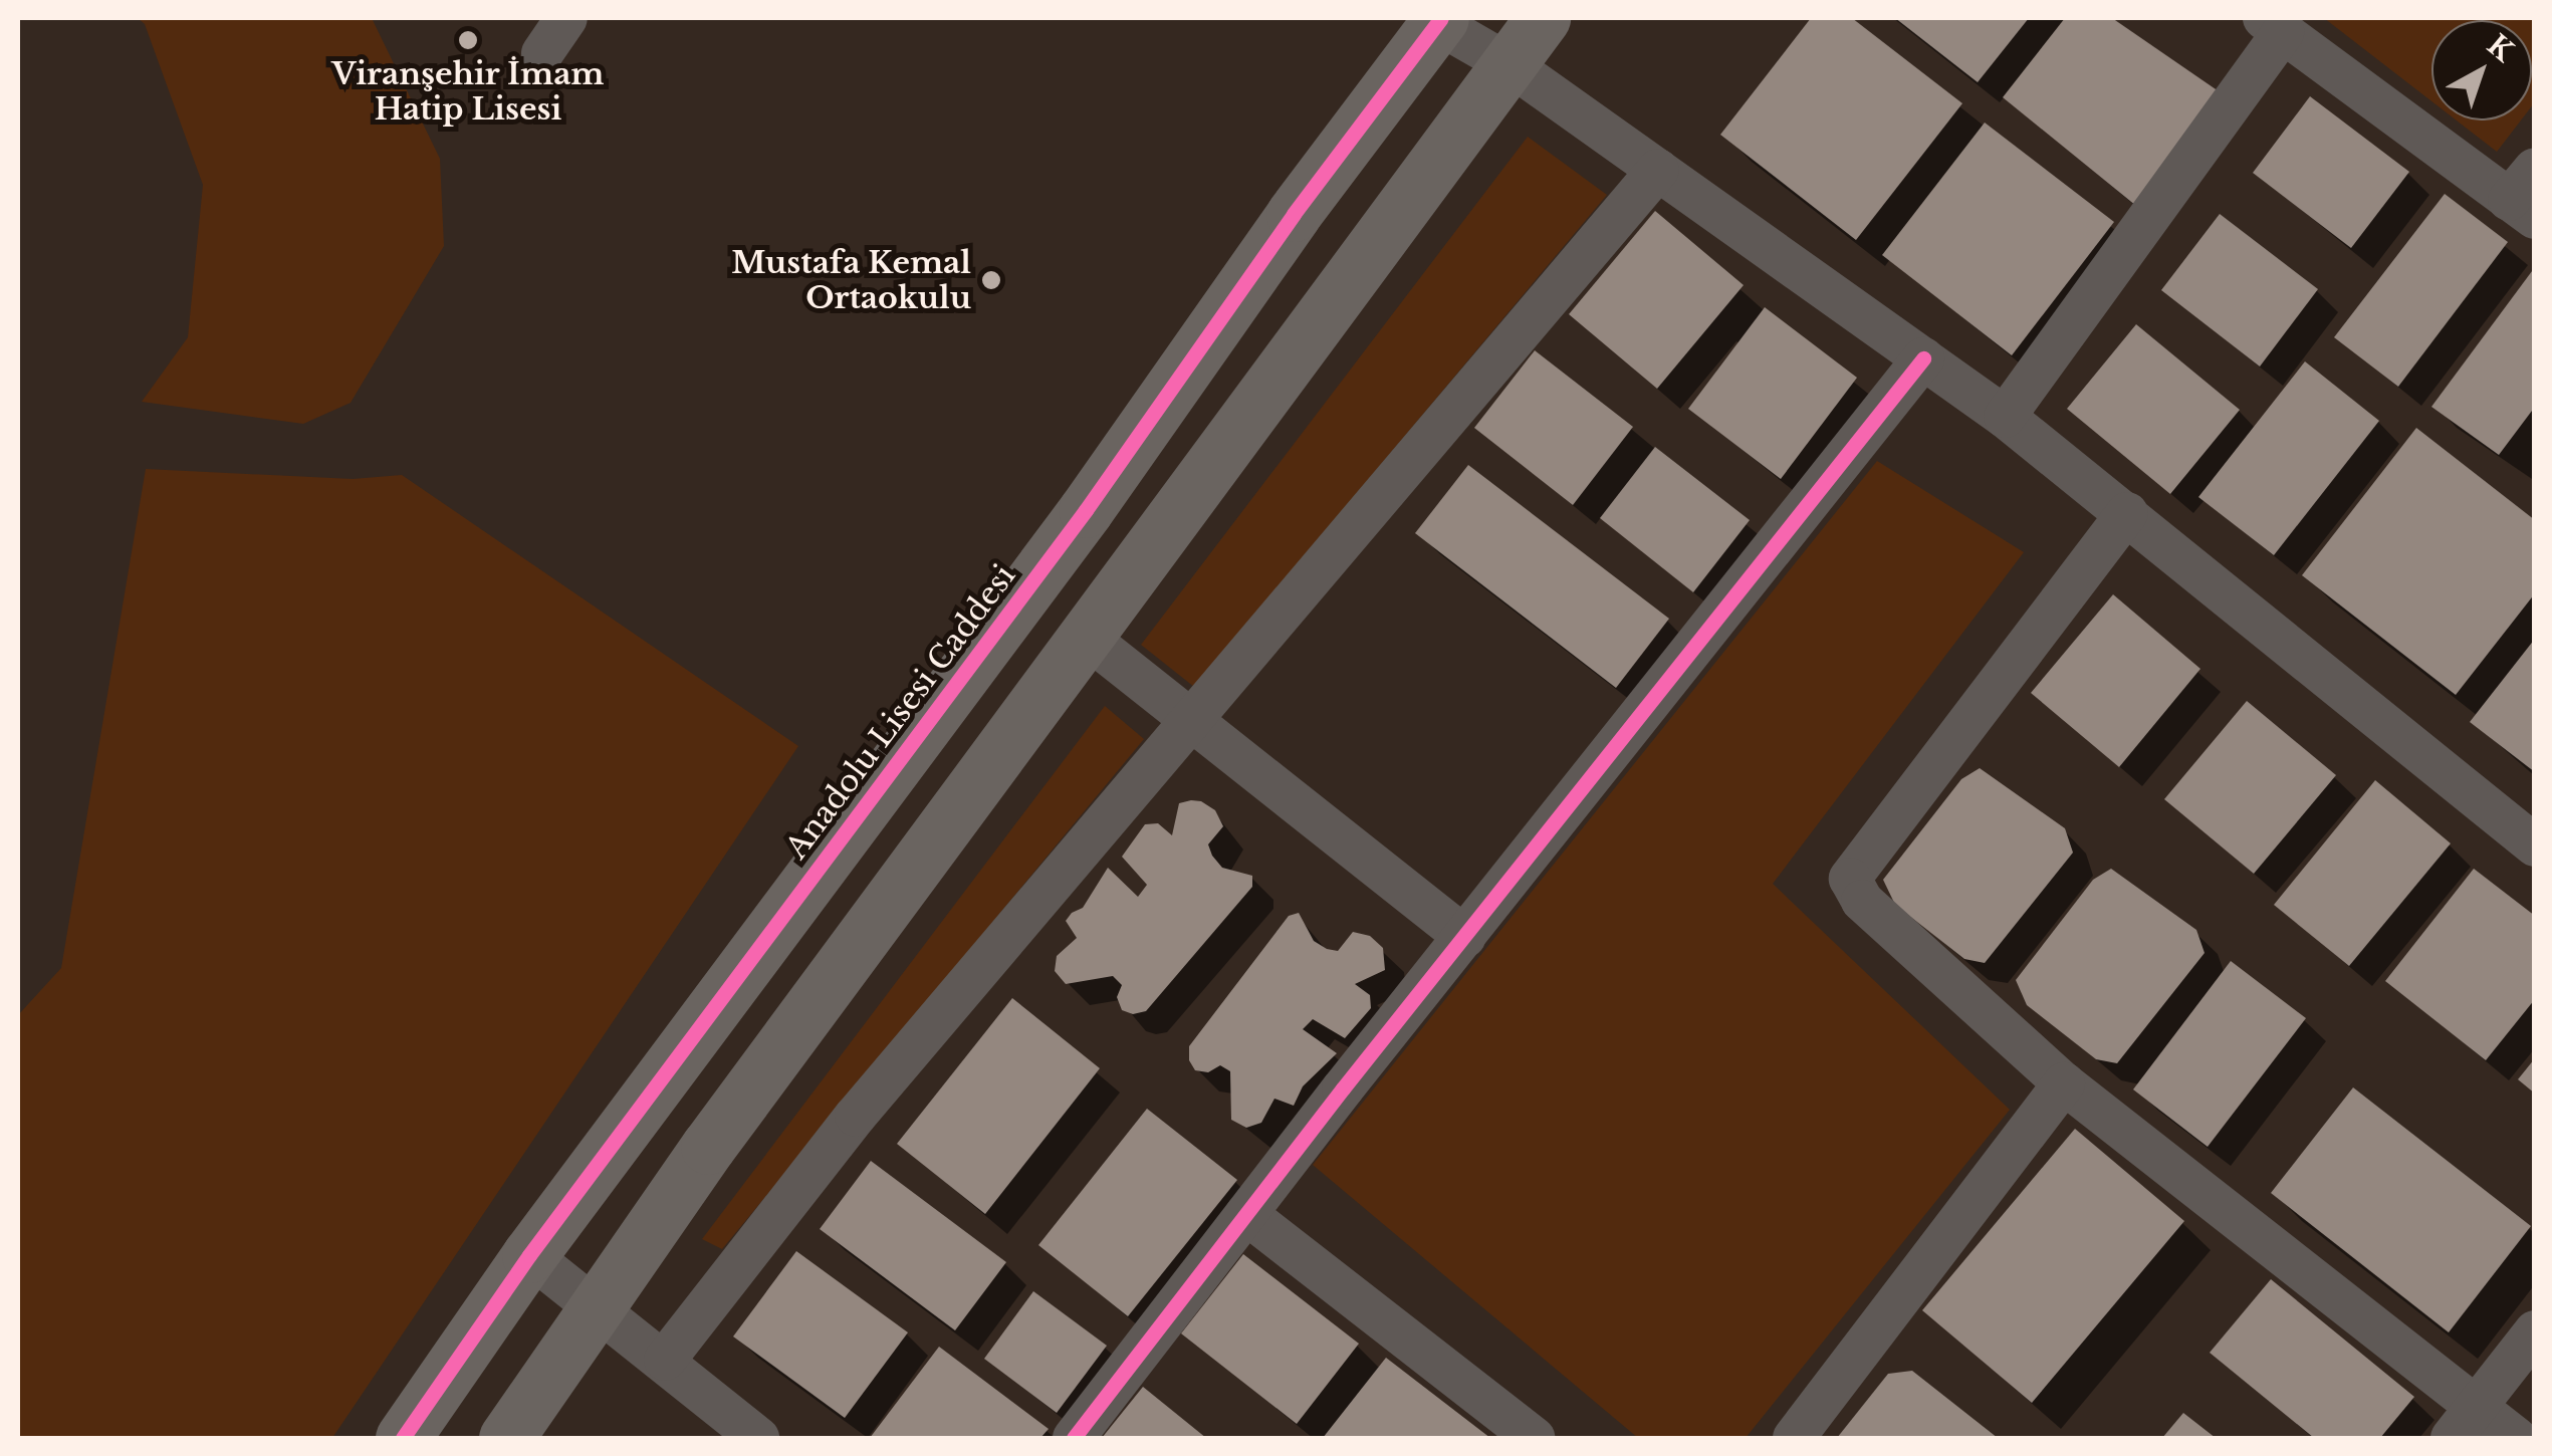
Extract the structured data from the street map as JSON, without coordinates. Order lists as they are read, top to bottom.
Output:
{
  "streets": {
    "street": ["Anadolu Lisesi Caddesi"]
  },
  "places": ["Viranşehir İmam Hatip Lisesi", "Mustafa Kemal Ortaokulu"],
  "north": "top right"
}
